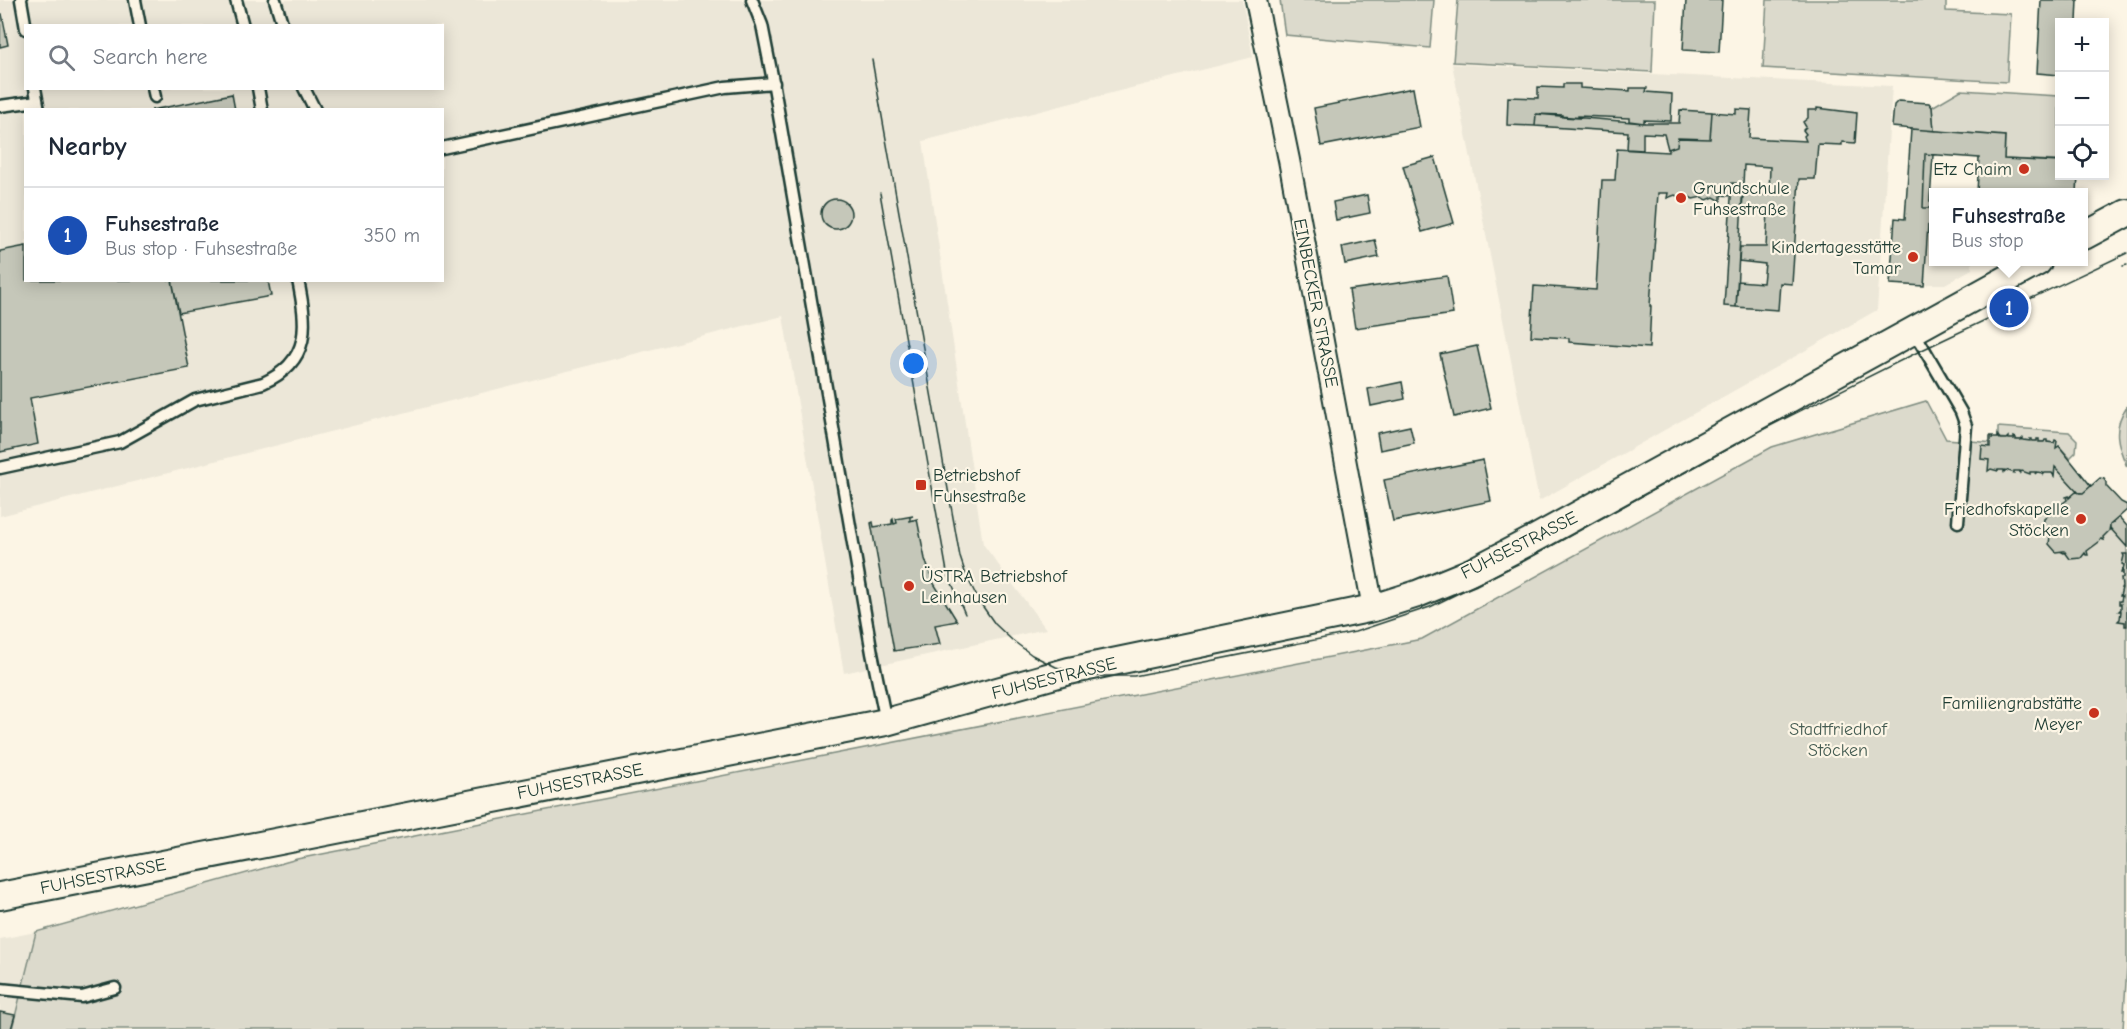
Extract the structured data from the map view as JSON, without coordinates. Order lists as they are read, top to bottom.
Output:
{
  "streets": {
    "street": ["EINBECKER STRASSE", "FUHSESTRASSE"]
  },
  "crossings": [
    ["EINBECKER STRASSE", "FUHSESTRASSE"]
  ],
  "parks": ["Stadtfriedhof Stöcken"],
  "places": {
    "other": [
      "Etz Chaim",
      "Grundschule Fuhsestraße",
      "Kindertagesstätte Tamar",
      "Friedhofskapelle Stöcken",
      "ÜSTRA Betriebshof Leinhausen",
      "Familiengrabstätte Meyer"
    ],
    "transit": ["Betriebshof Fuhsestraße"]
  },
  "page": {
    "map_buttons": ["+", "−"],
    "search": "Search here",
    "heading": "Nearby",
    "list": [
      {
        "mark": "1",
        "name": "Fuhsestraße",
        "note": "Bus stop · Fuhsestraße",
        "value": "350 m"
      }
    ],
    "popup": ["Fuhsestraße", "Bus stop"],
    "pins": "1"
  }
}
